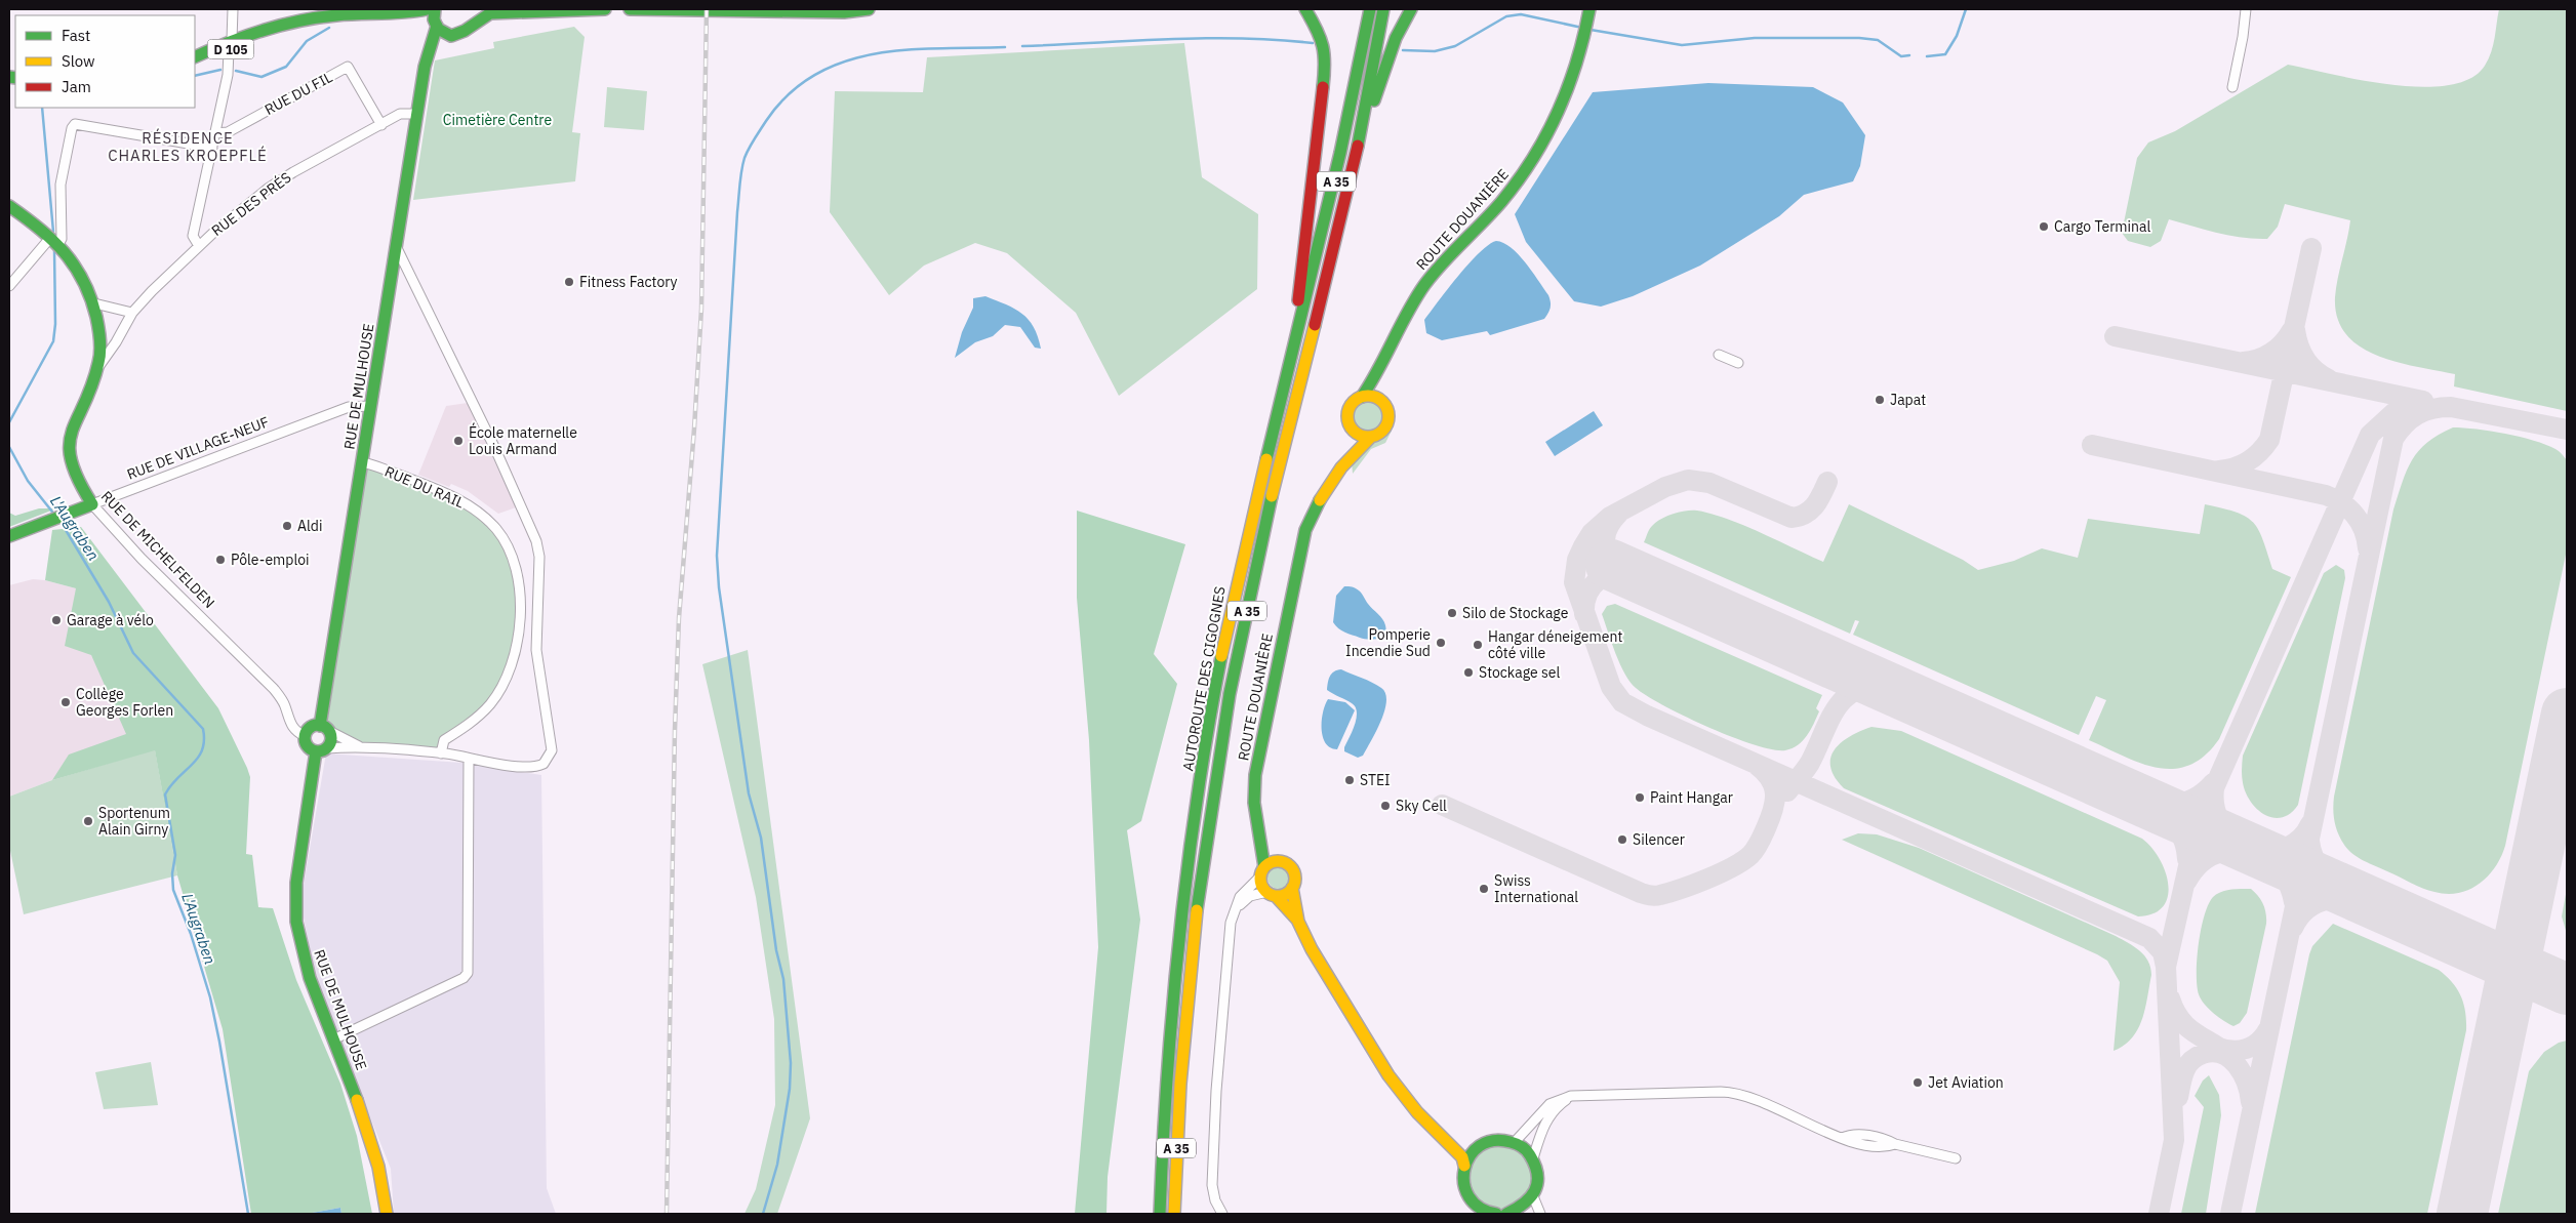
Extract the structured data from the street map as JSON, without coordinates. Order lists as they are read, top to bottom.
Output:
{
  "streets": {
    "main road": [
      "D 105",
      "A 35",
      "ROUTE DOUANIÈRE",
      "RUE DE MULHOUSE",
      "RUE DE VILLAGE-NEUF",
      "RUE DE MICHELFELDEN",
      "AUTOROUTE DES CIGOGNES"
    ],
    "street": ["RUE DU FIL", "RUE DES PRÉS", "RUE DU RAIL"]
  },
  "crossings": [
    ["D 105", "RUE DE MULHOUSE"],
    ["RUE DU FIL", "RUE DES PRÉS"],
    ["RUE DES PRÉS", "RUE DE MULHOUSE"],
    ["RUE DES PRÉS", "RUE DE MICHELFELDEN"],
    ["RUE DE MULHOUSE", "RUE DE VILLAGE-NEUF"],
    ["RUE DE MULHOUSE", "RUE DU RAIL"],
    ["RUE DE MULHOUSE", "RUE DE MICHELFELDEN"],
    ["RUE DE VILLAGE-NEUF", "RUE DE MICHELFELDEN"]
  ],
  "districts": ["RÉSIDENCE CHARLES KROEPFLÉ"],
  "water": ["L'Augraben"],
  "parks": ["Cimetière Centre"],
  "places": [
    "Cargo Terminal",
    "Fitness Factory",
    "Japat",
    "École maternelle Louis Armand",
    "Aldi",
    "Pôle-emploi",
    "Silo de Stockage",
    "Garage à vélo",
    "Pomperie Incendie Sud",
    "Hangar déneigement côté ville",
    "Stockage sel",
    "Collège Georges Forlen",
    "STEI",
    "Paint Hangar",
    "Sky Cell",
    "Sportenum Alain Girny",
    "Silencer",
    "Swiss International",
    "Jet Aviation"
  ],
  "legend": ["Fast", "Slow", "Jam"]
}
